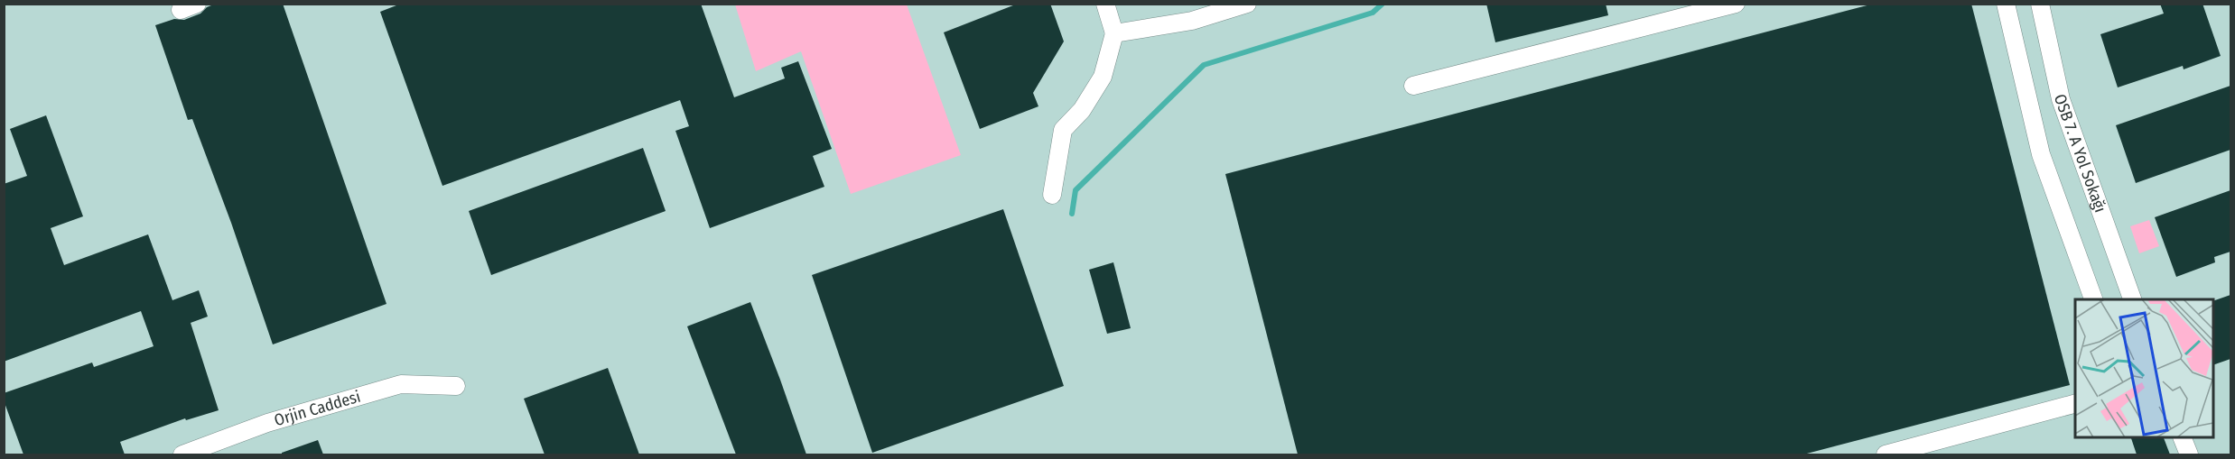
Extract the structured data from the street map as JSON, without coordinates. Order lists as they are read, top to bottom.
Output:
{
  "streets": {
    "street": ["OSB 7. A Yol Sokağı", "Orjin Caddesi"]
  }
}
